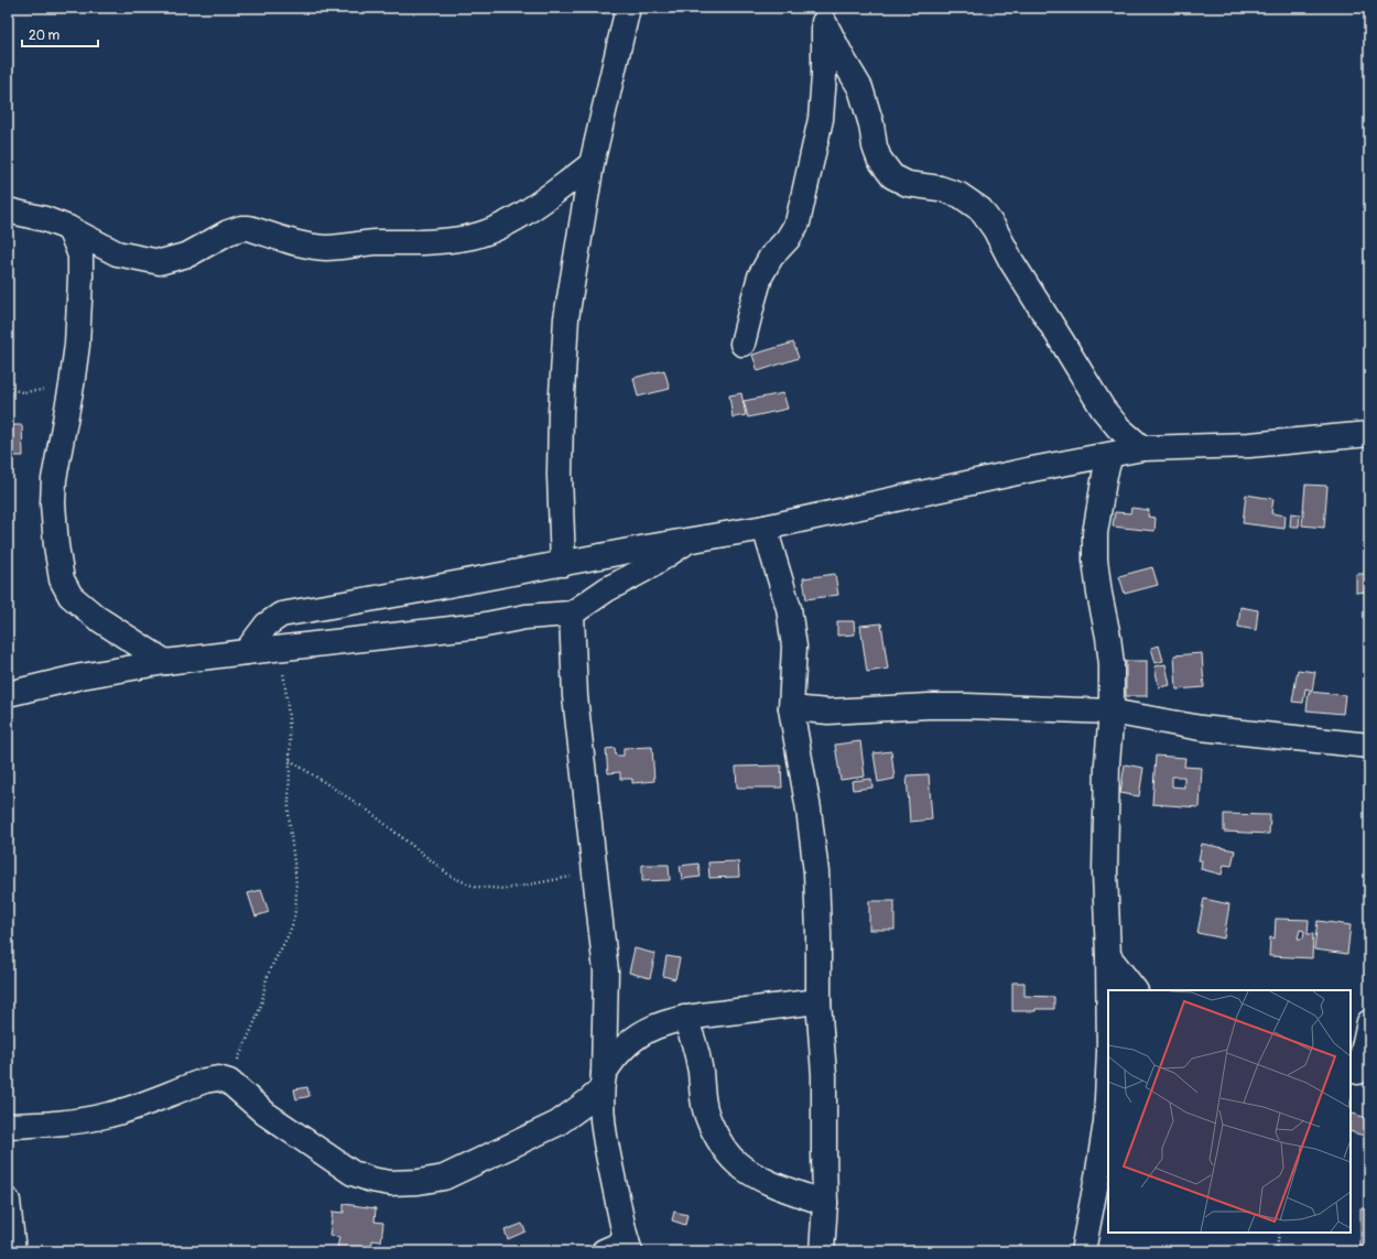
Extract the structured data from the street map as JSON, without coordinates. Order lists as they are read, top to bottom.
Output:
{
  "scale_bar": "20 m"
}
